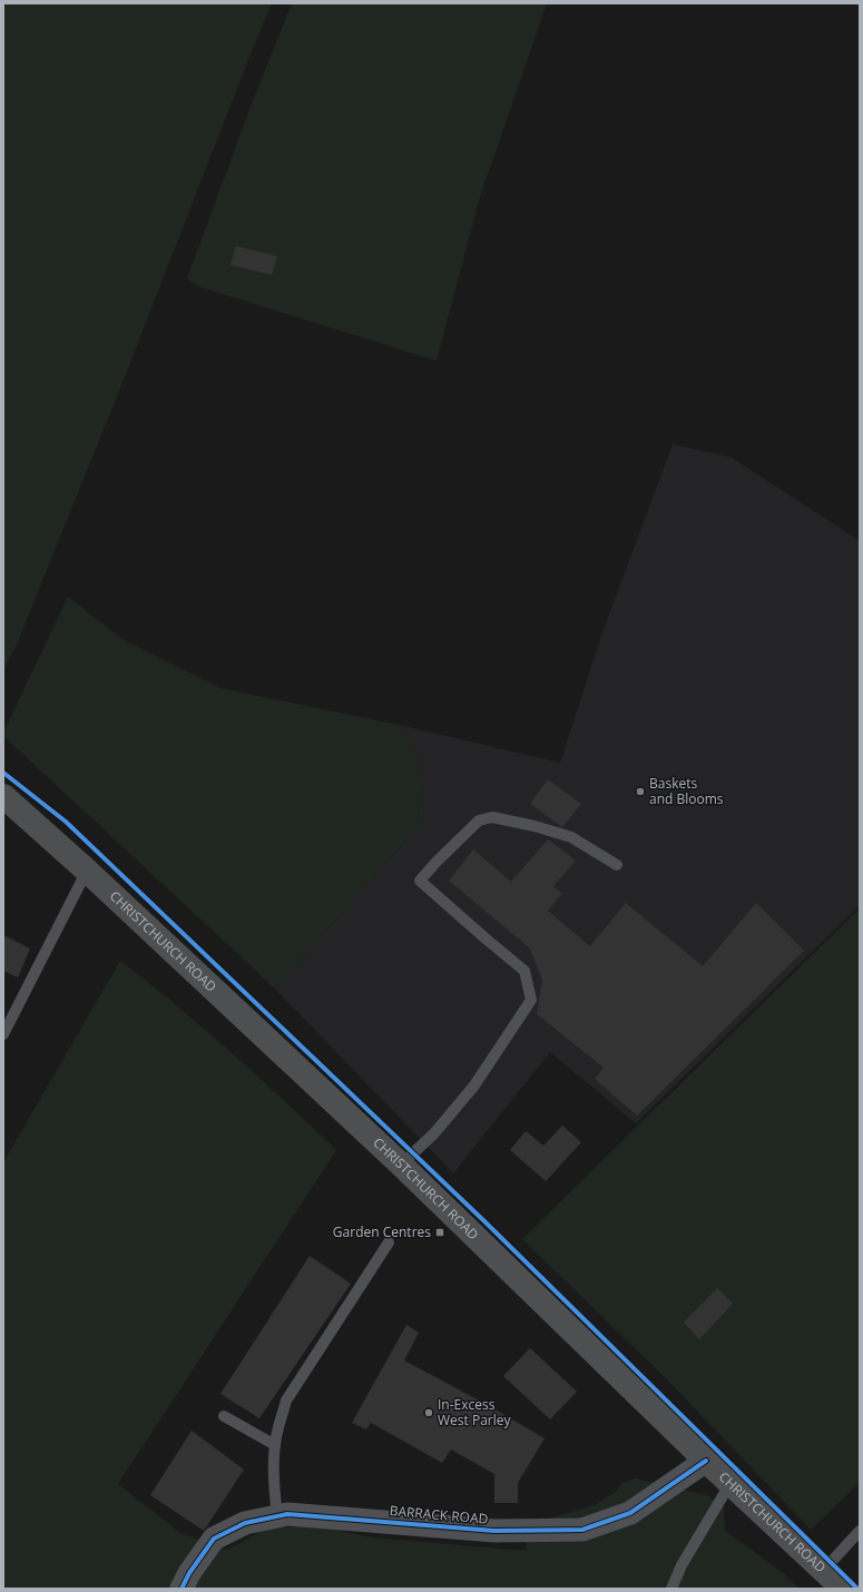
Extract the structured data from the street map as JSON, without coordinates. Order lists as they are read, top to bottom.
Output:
{
  "streets": {
    "main road": ["CHRISTCHURCH ROAD"],
    "street": ["BARRACK ROAD"]
  },
  "crossings": [
    ["CHRISTCHURCH ROAD", "BARRACK ROAD"]
  ],
  "places": {
    "other": ["Baskets and Blooms", "In-Excess West Parley"],
    "transit": ["Garden Centres"]
  }
}
